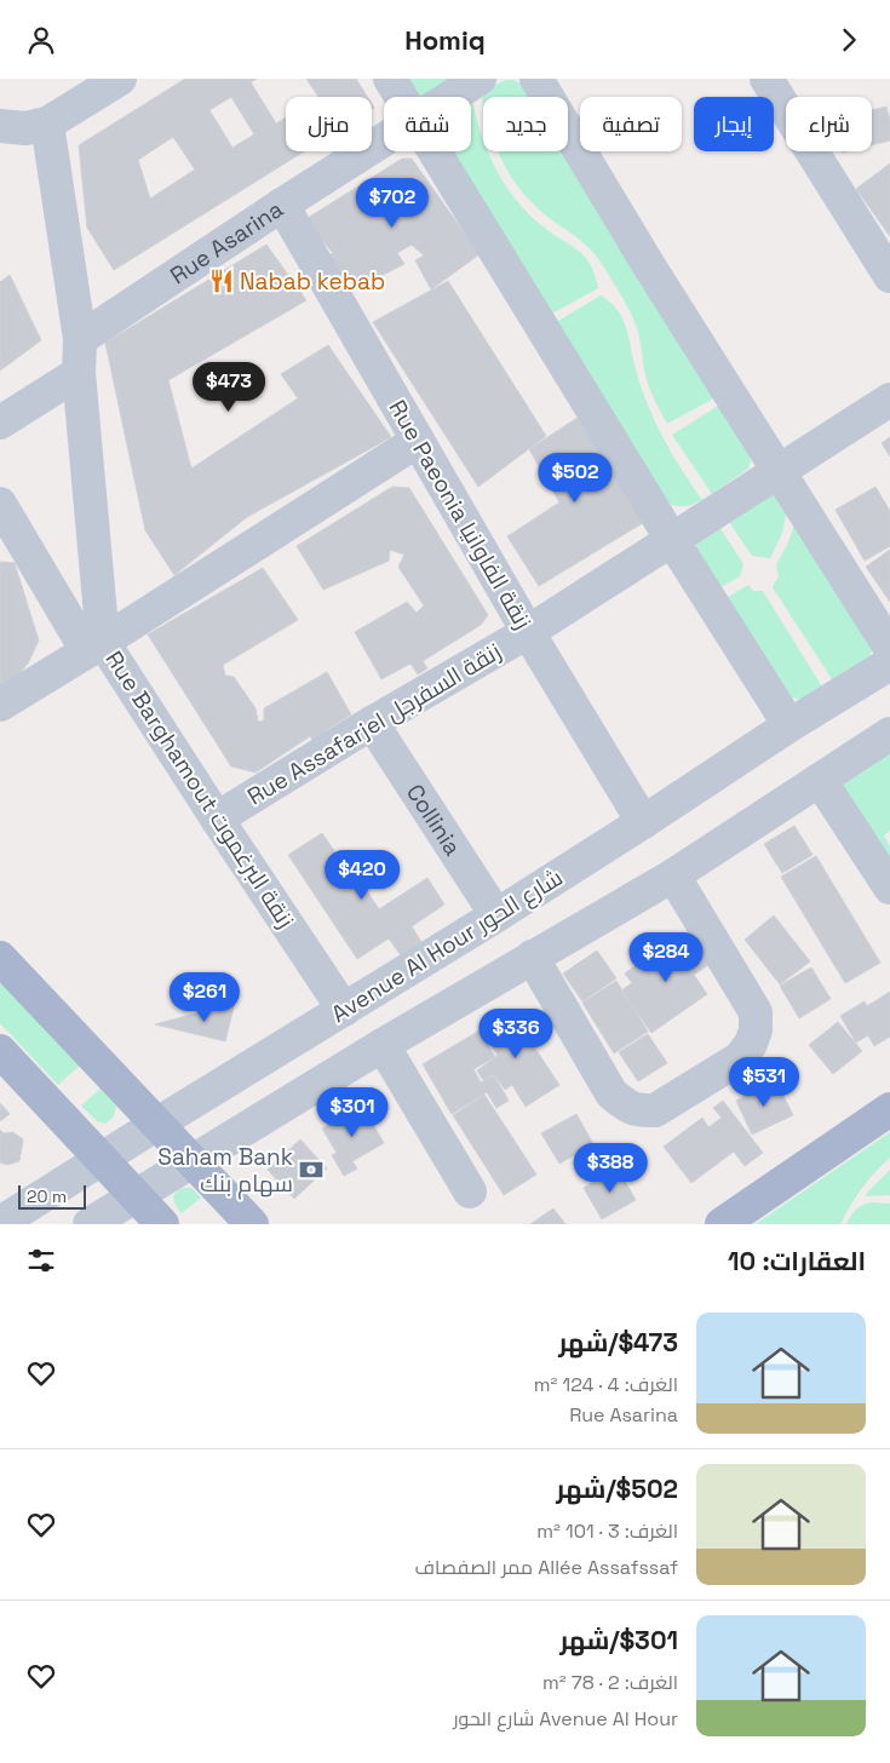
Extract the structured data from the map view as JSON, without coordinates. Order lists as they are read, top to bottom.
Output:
{
  "streets": {
    "street": [
      "Rue Asarina",
      "Rue Paeonia زنقة الفاوانيا",
      "Rue Assafarjel زنقة السفرجل",
      "Rue Barghamout زنقة البرغموت",
      "Collinia",
      "Avenue Al Hour شارع الحور"
    ]
  },
  "crossings": [
    ["Rue Asarina", "Rue Paeonia زنقة الفاوانيا"],
    ["Rue Paeonia زنقة الفاوانيا", "Rue Assafarjel زنقة السفرجل"],
    ["Rue Paeonia زنقة الفاوانيا", "Avenue Al Hour شارع الحور"],
    ["Rue Assafarjel زنقة السفرجل", "Rue Barghamout زنقة البرغموت"],
    ["Rue Assafarjel زنقة السفرجل", "Collinia"],
    ["Rue Barghamout زنقة البرغموت", "Avenue Al Hour شارع الحور"],
    ["Collinia", "Avenue Al Hour شارع الحور"]
  ],
  "places": {
    "restaurant": ["Nabab kebab"],
    "bank": ["Saham Bank سهام بنك"]
  },
  "scale_bar": "20 m",
  "page": {
    "header": "Homiq",
    "chip": [
      "شراء",
      "إيجار",
      "تصفية",
      "جديد",
      "شقة",
      "منزل"
    ],
    "price": [
      "$702",
      "$473",
      "$502",
      "$420",
      "$284",
      "$261",
      "$336",
      "$531",
      "$301",
      "$388"
    ],
    "scale": "20 m",
    "heading": "العقارات: 10",
    "list": [
      {
        "name": "$473/شهر",
        "note": "الغرف: 4 · 124 m² · Rue Asarina"
      },
      {
        "name": "$502/شهر",
        "note": "الغرف: 3 · 101 m² · Allée Assafssaf ممر الصفصاف"
      },
      {
        "name": "$301/شهر",
        "note": "الغرف: 2 · 78 m² · Avenue Al Hour شارع الحور"
      }
    ]
  }
}
